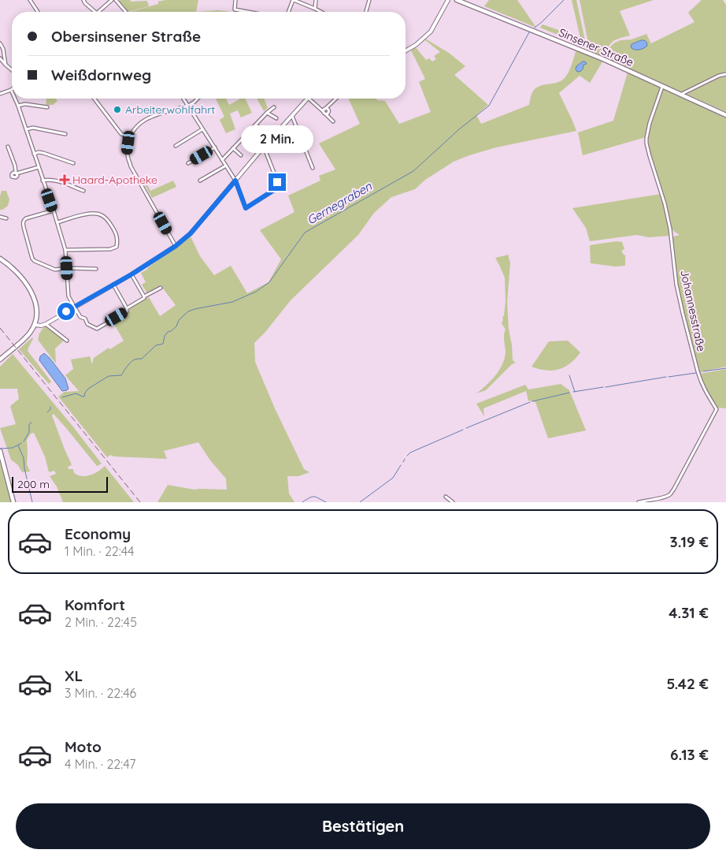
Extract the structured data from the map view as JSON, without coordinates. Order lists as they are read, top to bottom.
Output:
{
  "streets": {
    "main road": ["Sinsener Straße"],
    "street": ["Johannesstraße"]
  },
  "crossings": [
    ["Sinsener Straße", "Johannesstraße"]
  ],
  "water": ["Gernegraben"],
  "places": {
    "other": ["Arbeiterwohlfahrt"],
    "health": ["Haard-Apotheke"]
  },
  "scale_bar": "200 m",
  "page": {
    "banner": ["Obersinsener Straße", "Weißdornweg"],
    "bubble": "2 Min.",
    "scale": "200 m",
    "list": [
      {
        "name": "Economy",
        "note": "1 Min. · 22:44",
        "value": "3.19 €"
      },
      {
        "name": "Komfort",
        "note": "2 Min. · 22:45",
        "value": "4.31 €"
      },
      {
        "name": "XL",
        "note": "3 Min. · 22:46",
        "value": "5.42 €"
      },
      {
        "name": "Moto",
        "note": "4 Min. · 22:47",
        "value": "6.13 €"
      }
    ],
    "buttons": "Bestätigen"
  }
}
